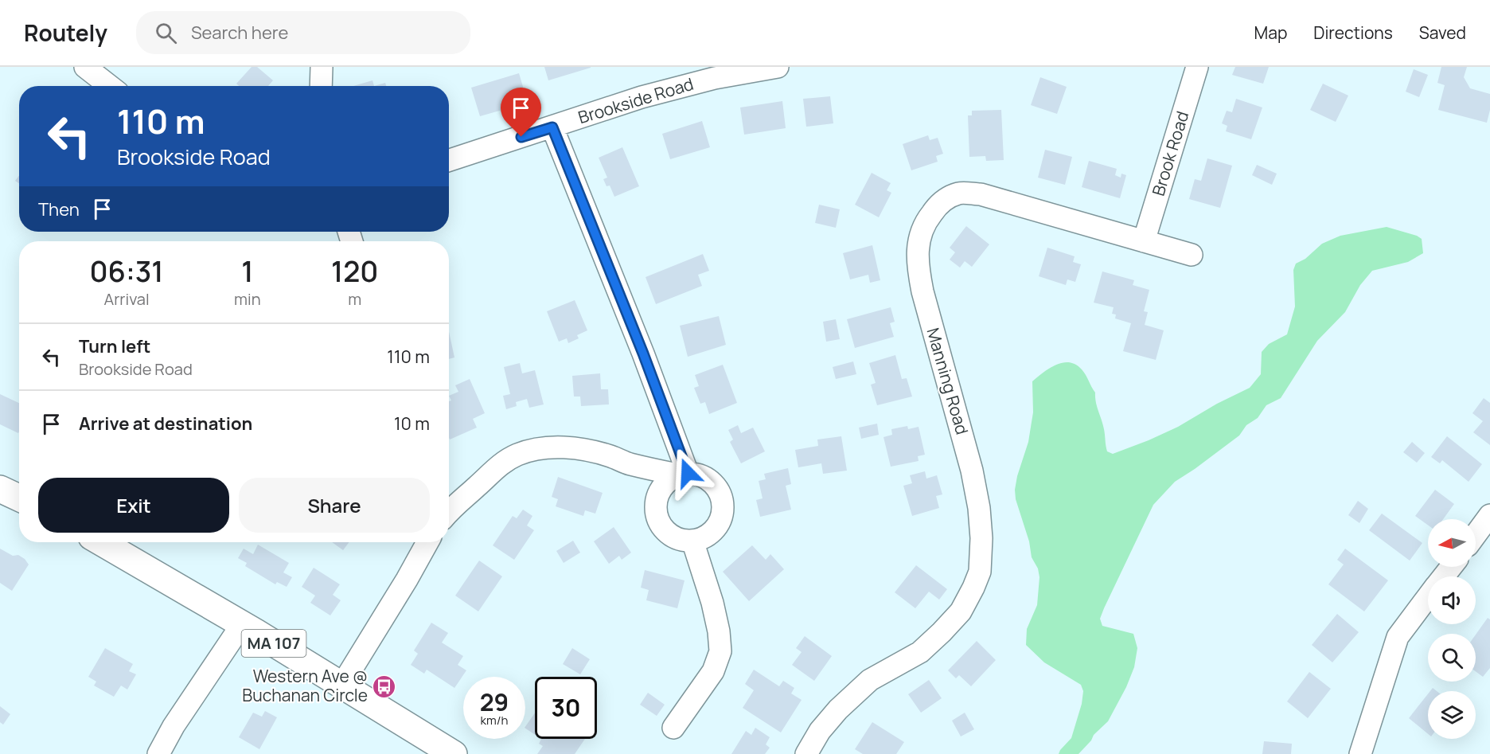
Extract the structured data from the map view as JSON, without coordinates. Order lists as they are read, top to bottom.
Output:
{
  "streets": {
    "main road": ["MA 107"],
    "street": ["Brookside Road", "Brook Road", "Manning Road"]
  },
  "crossings": [
    ["Brook Road", "Manning Road"]
  ],
  "places": {
    "bus stop": ["Western Ave @ Buchanan Circle"]
  },
  "north": "left",
  "page": {
    "header": "Routely",
    "search": "Search here",
    "nav": ["Map", "Directions", "Saved"],
    "turn": ["110 m", "Brookside Road"],
    "then": "Then",
    "eta": [
      "06:31",
      "Arrival",
      "1",
      "min",
      "120",
      "m"
    ],
    "list": [
      {
        "name": "Turn left",
        "note": "Brookside Road",
        "value": "110 m"
      },
      {
        "name": "Arrive at destination",
        "value": "10 m"
      }
    ],
    "buttons": ["Exit", "Share"],
    "speed": "29 km/h",
    "limit": "30"
  }
}
